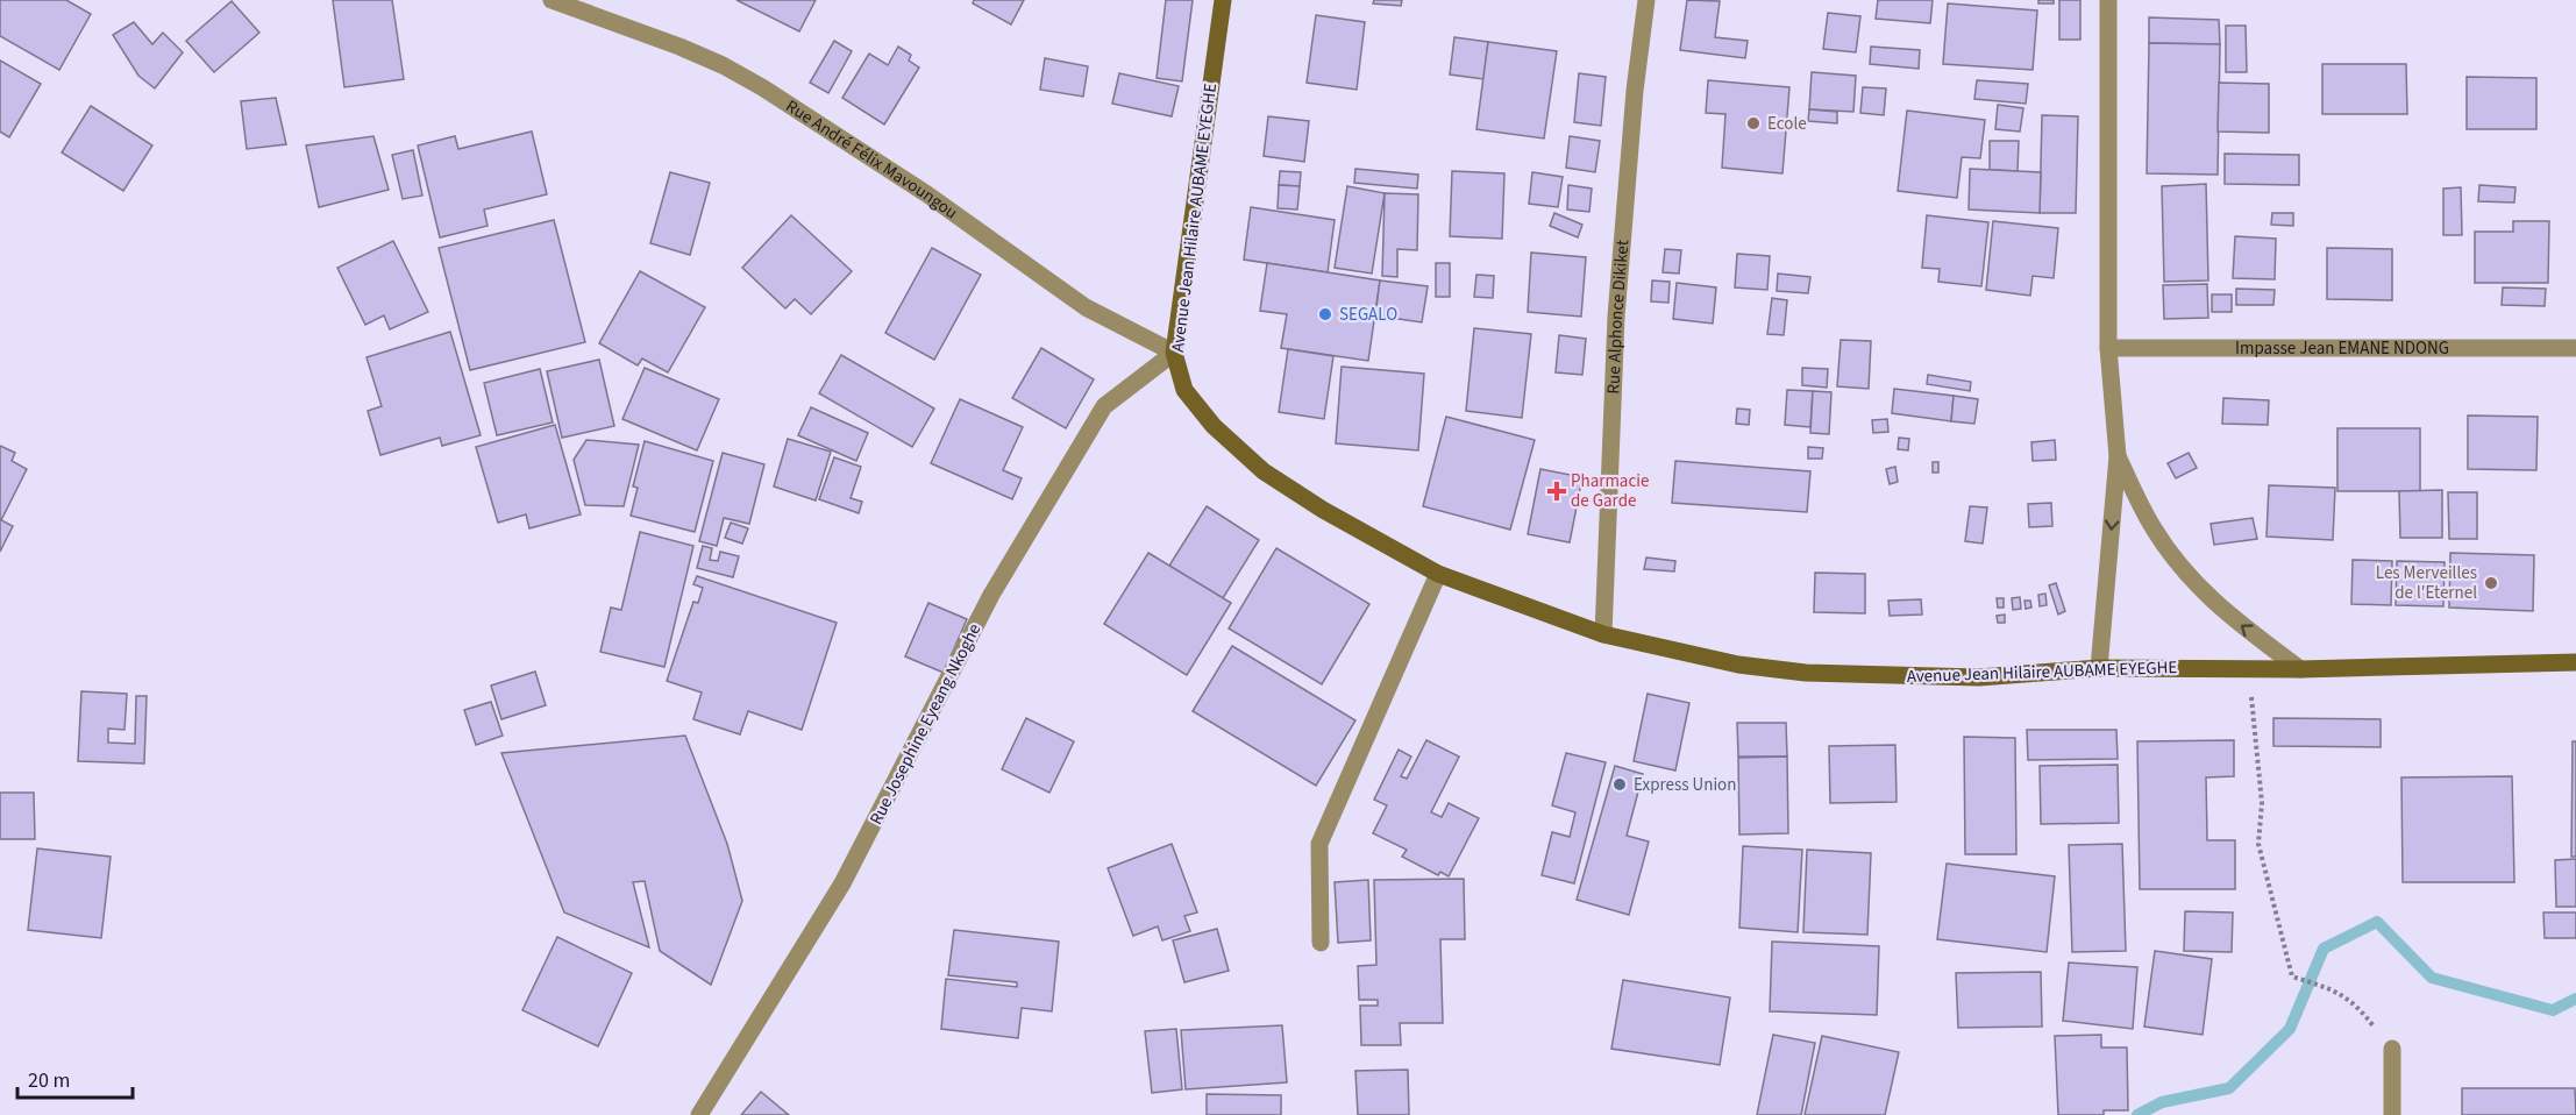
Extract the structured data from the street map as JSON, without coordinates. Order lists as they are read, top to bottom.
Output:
{
  "streets": {
    "main road": ["Avenue Jean Hilaire AUBAME EYEGHE"],
    "street": [
      "Rue André Félix Mavoungou",
      "Rue Alphonce Dikiket",
      "Impasse Jean EMANE NDONG",
      "Rue Josephine Eyeang Nkoghe"
    ]
  },
  "crossings": [
    ["Rue André Félix Mavoungou", "Avenue Jean Hilaire AUBAME EYEGHE"],
    ["Rue André Félix Mavoungou", "Rue Josephine Eyeang Nkoghe"],
    ["Avenue Jean Hilaire AUBAME EYEGHE", "Rue Alphonce Dikiket"],
    ["Avenue Jean Hilaire AUBAME EYEGHE", "Rue Josephine Eyeang Nkoghe"]
  ],
  "places": {
    "other": [
      "Ecole",
      "SEGALO",
      "Les Merveilles de l'Eternel",
      "Express Union"
    ],
    "health": ["Pharmacie de Garde"]
  },
  "scale_bar": "20 m"
}
